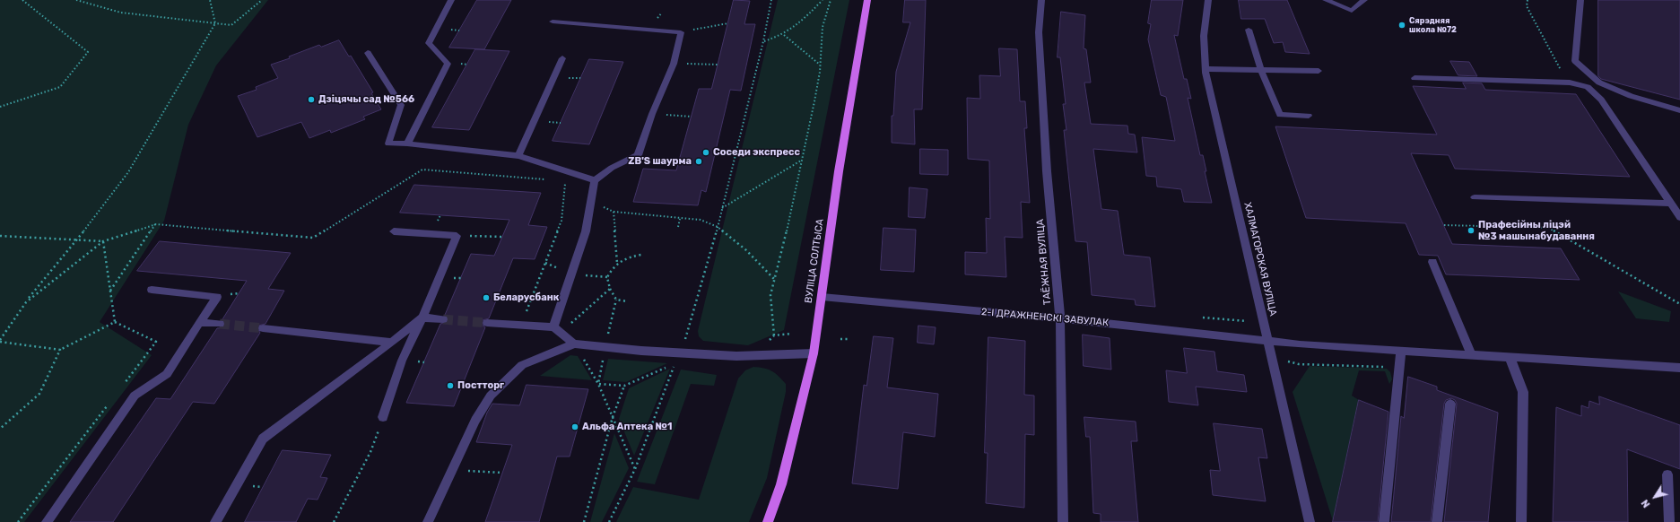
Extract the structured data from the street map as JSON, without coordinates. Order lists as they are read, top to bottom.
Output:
{
  "streets": {
    "main road": ["ВУЛІЦА СОЛТЫСА"],
    "street": ["ХАЛМАГОРСКАЯ ВУЛІЦА", "ТАЁЖНАЯ ВУЛІЦА", "2-І ДРАЖНЕНСКІ ЗАВУЛАК"]
  },
  "crossings": [
    ["ХАЛМАГОРСКАЯ ВУЛІЦА", "2-І ДРАЖНЕНСКІ ЗАВУЛАК"],
    ["ВУЛІЦА СОЛТЫСА", "2-І ДРАЖНЕНСКІ ЗАВУЛАК"],
    ["ТАЁЖНАЯ ВУЛІЦА", "2-І ДРАЖНЕНСКІ ЗАВУЛАК"]
  ],
  "places": [
    "Сярэдняя школа №72",
    "Дзіцячы сад №566",
    "Соседи экспресс",
    "ZB'S шаурма",
    "Прафесійны ліцэй №3 машынабудавання",
    "Беларусбанк",
    "Постторг",
    "Альфа Аптека №1"
  ],
  "north": "bottom left"
}
